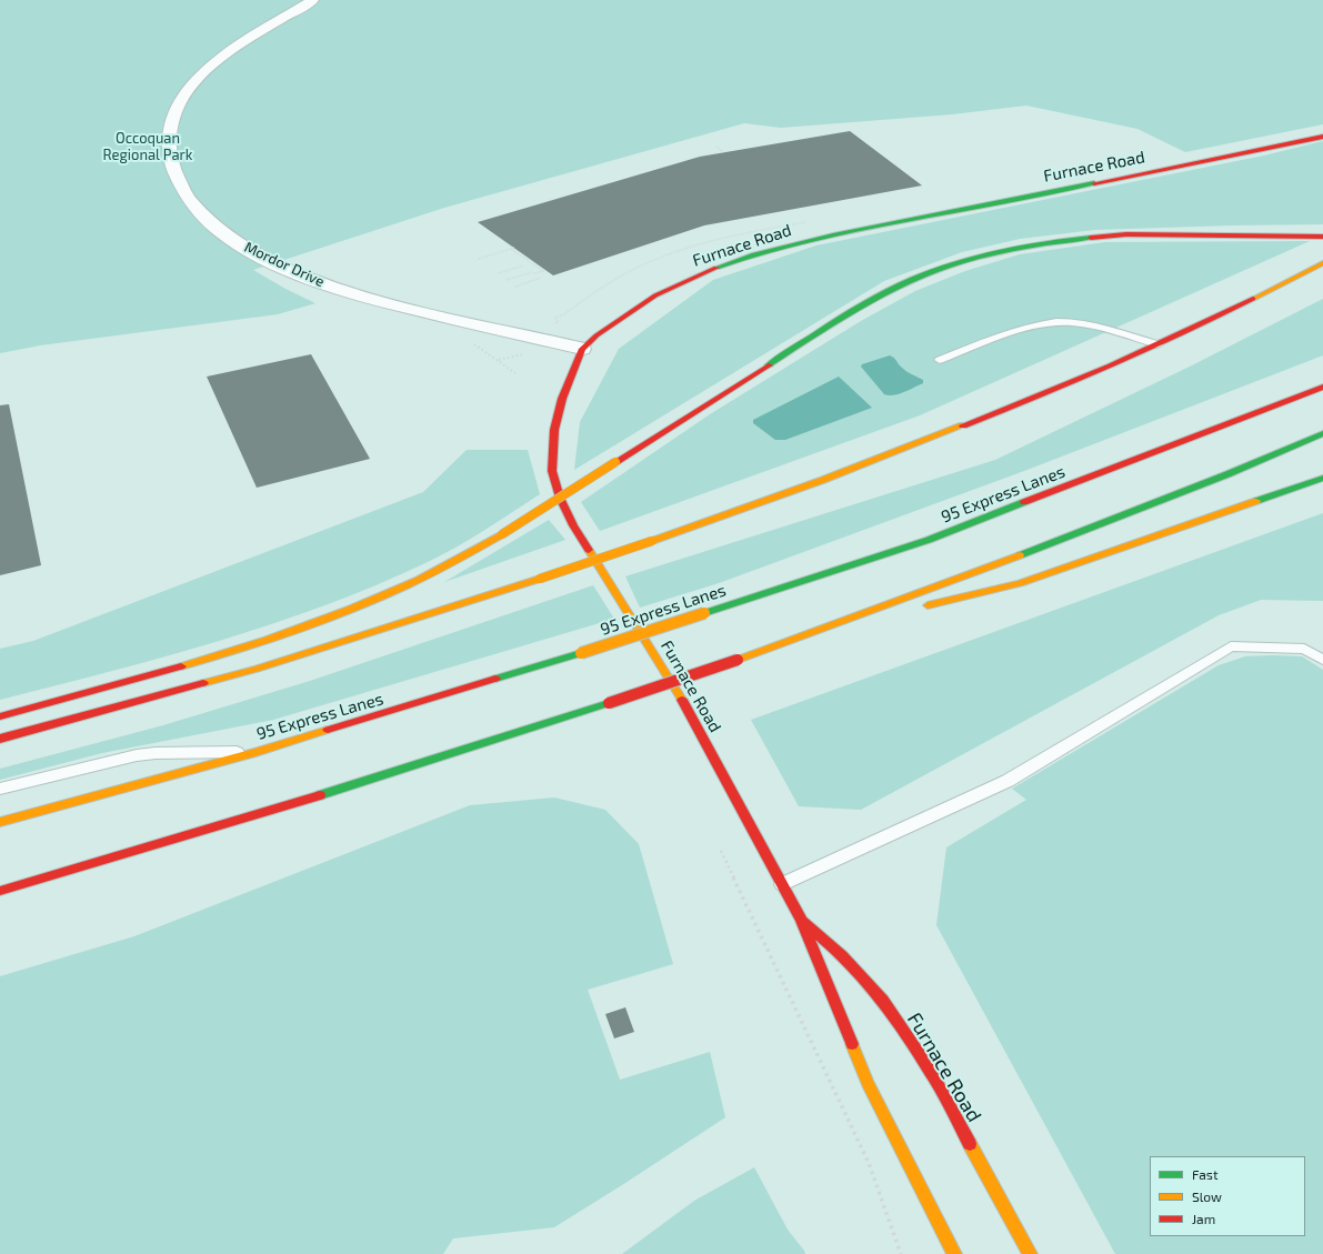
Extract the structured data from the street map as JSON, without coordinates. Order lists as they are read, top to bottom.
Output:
{
  "streets": {
    "main road": ["Furnace Road", "95 Express Lanes"],
    "street": ["Mordor Drive"]
  },
  "crossings": [
    ["Furnace Road", "Mordor Drive"]
  ],
  "parks": ["Occoquan Regional Park"],
  "legend": ["Fast", "Slow", "Jam"]
}
